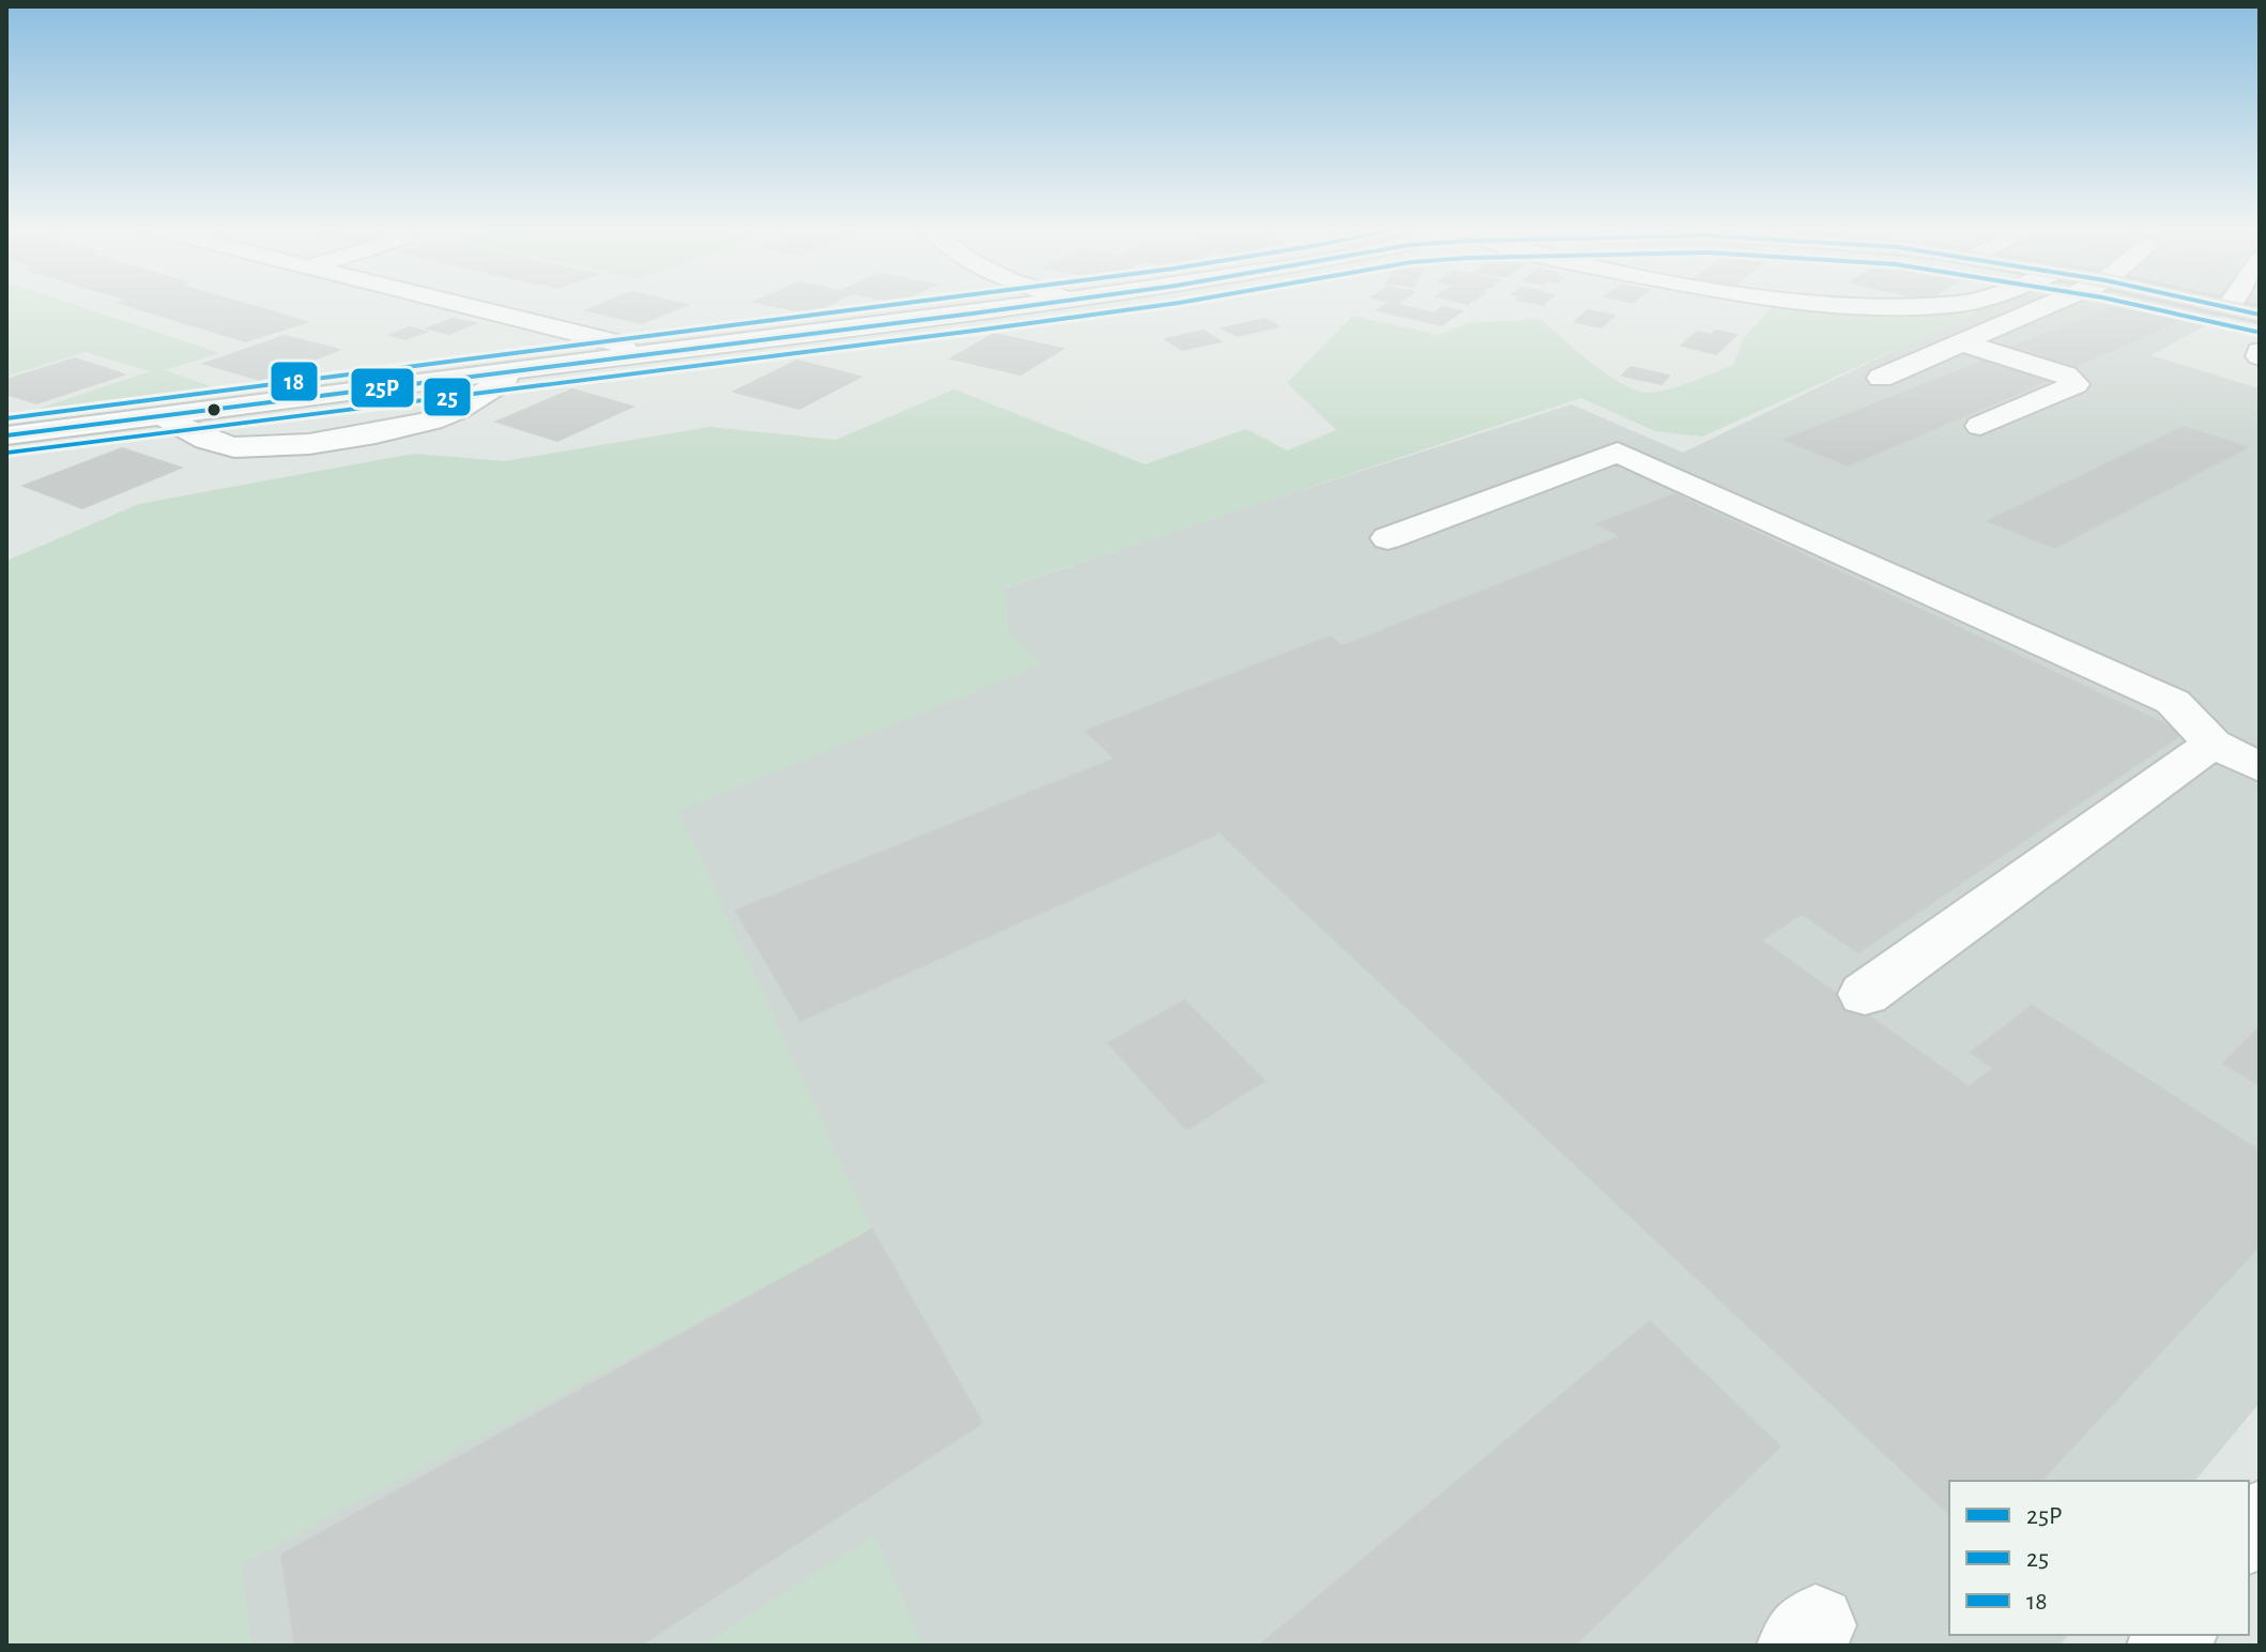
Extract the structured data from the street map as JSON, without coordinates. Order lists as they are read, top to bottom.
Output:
{
  "lines": ["transit line 25P", "transit line 25", "transit line 18"],
  "legend": ["25P", "25", "18"]
}
